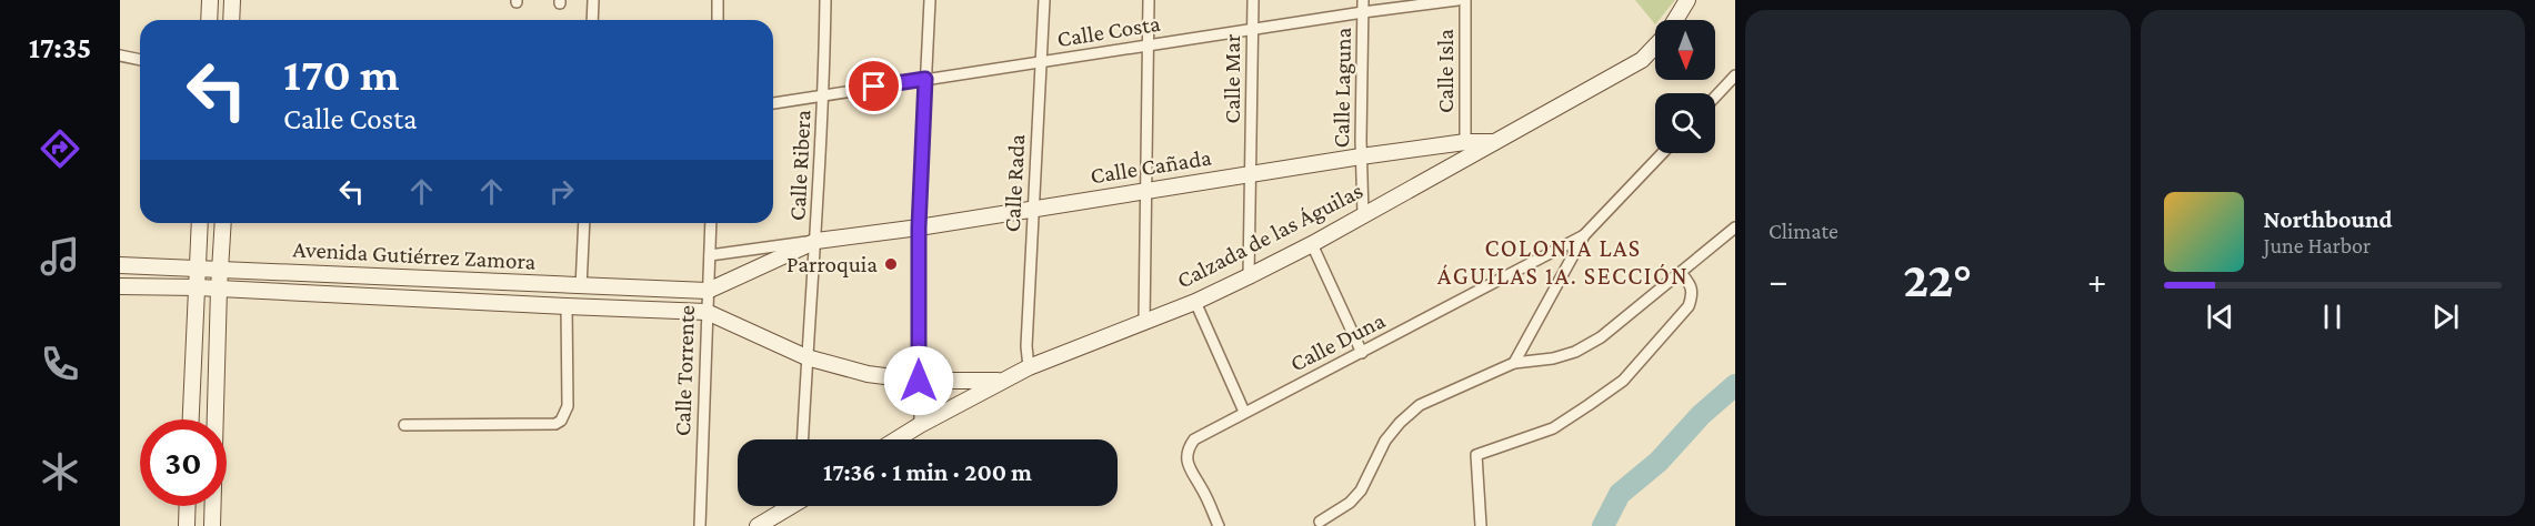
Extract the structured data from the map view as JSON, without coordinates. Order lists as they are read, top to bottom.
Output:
{
  "streets": {
    "street": [
      "Calle Costa",
      "Calle Isla",
      "Calle Mar",
      "Calle Laguna",
      "Calle Ribera",
      "Calle Cañada",
      "Calle Rada",
      "Calzada de las Águilas",
      "Avenida Gutiérrez Zamora",
      "Calle Duna",
      "Calle Torrente"
    ]
  },
  "crossings": [
    ["Calle Costa", "Calle Mar"],
    ["Calle Costa", "Calle Laguna"],
    ["Calle Costa", "Calle Ribera"],
    ["Calle Costa", "Calle Rada"],
    ["Calle Isla", "Calle Cañada"],
    ["Calle Mar", "Calle Cañada"],
    ["Calle Mar", "Calzada de las Águilas"],
    ["Calle Laguna", "Calle Cañada"],
    ["Calle Laguna", "Calzada de las Águilas"],
    ["Calle Ribera", "Calle Cañada"],
    ["Calle Cañada", "Calle Rada"],
    ["Calle Cañada", "Calzada de las Águilas"],
    ["Calle Cañada", "Avenida Gutiérrez Zamora"],
    ["Calle Cañada", "Calle Torrente"],
    ["Calle Rada", "Calzada de las Águilas"],
    ["Avenida Gutiérrez Zamora", "Calle Torrente"]
  ],
  "districts": ["COLONIA LAS ÁGUILAS 1A. SECCIÓN"],
  "places": ["Parroquia"],
  "north": "bottom",
  "page": {
    "tabs": "17:35",
    "tile": "Climate",
    "turn": ["170 m", "Calle Costa"],
    "song": ["Northbound", "June Harbor"],
    "heat": ["−", "22°", "+"],
    "limit": "30",
    "trip": "17:36 · 1 min · 200 m"
  }
}
